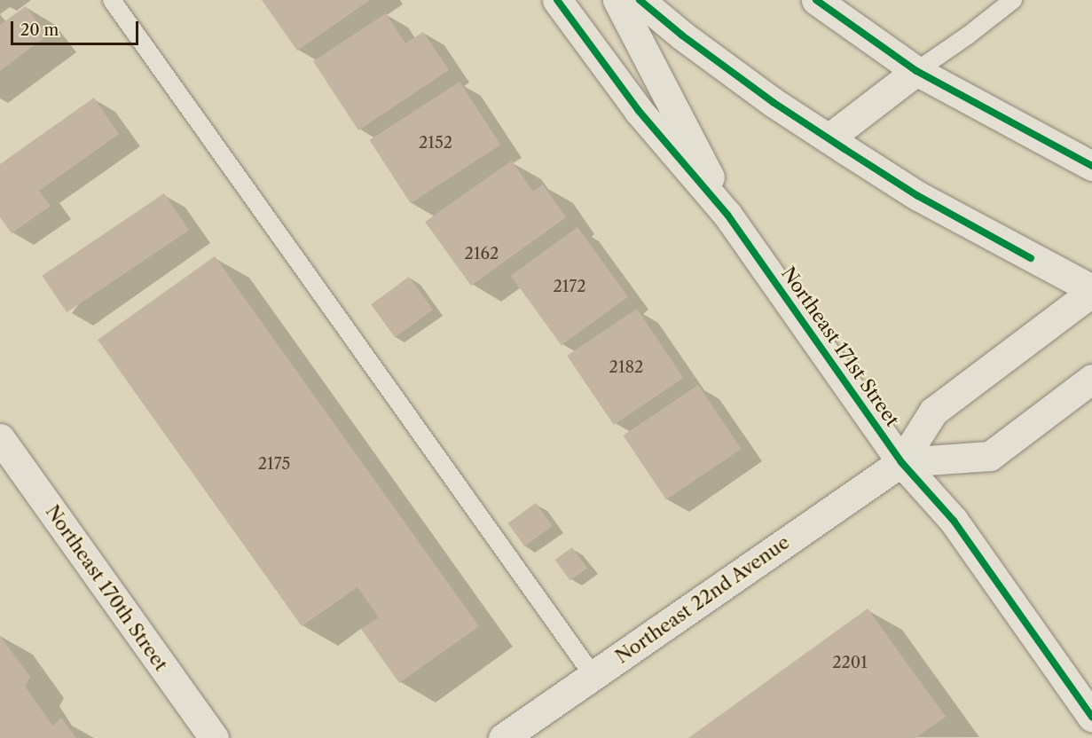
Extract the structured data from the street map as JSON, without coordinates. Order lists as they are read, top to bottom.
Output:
{
  "streets": {
    "street": ["Northeast 171st Street", "Northeast 170th Street", "Northeast 22nd Avenue"]
  },
  "crossings": [
    ["Northeast 171st Street", "Northeast 22nd Avenue"]
  ],
  "house_numbers": [
    "2152",
    "2162",
    "2172",
    "2182",
    "2175",
    "2201"
  ],
  "scale_bar": "20 m"
}
